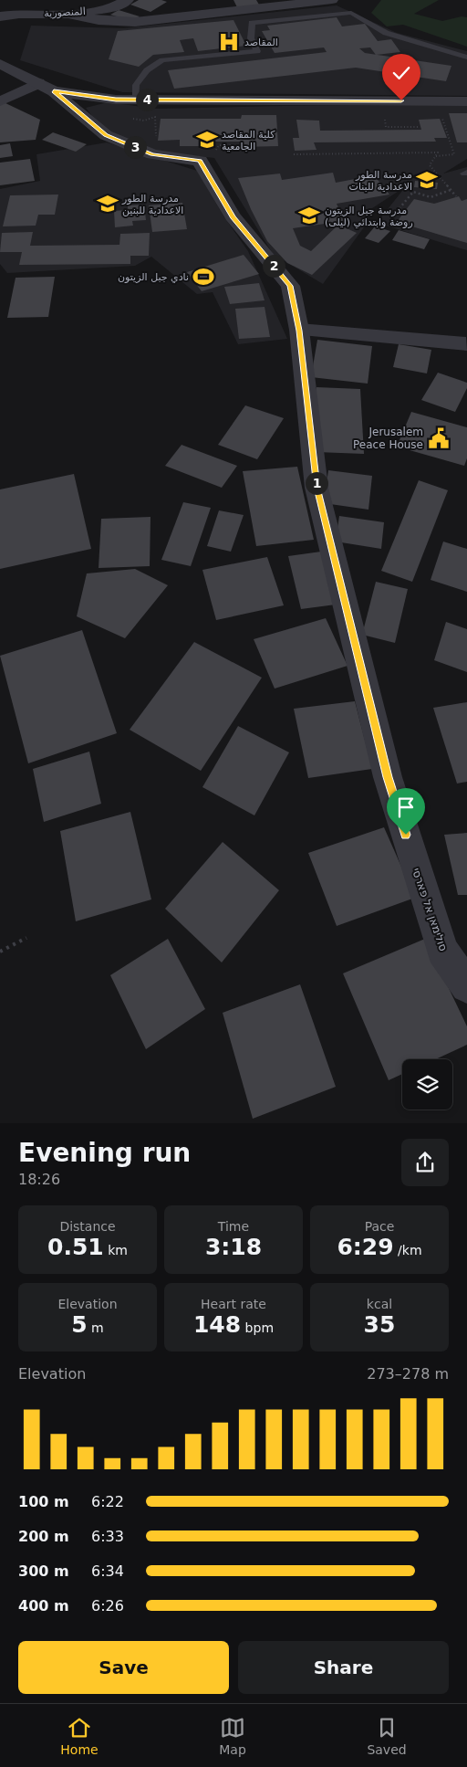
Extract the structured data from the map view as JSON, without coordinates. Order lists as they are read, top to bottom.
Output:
{
  "streets": {
    "street": ["المنصورية", "סולימאן אל פארסי"]
  },
  "places": {
    "hospital": ["المقاصد"],
    "school or university": [
      "كلية المقاصد الجامعية",
      "مدرسة الطور الاعدادية للبنات",
      "مدرسة الطور الاعدادية للبنين",
      "مدرسة جبل الزيتون (ليلى) روضة وابتدائي"
    ],
    "sports": ["نادي جبل الزيتون"],
    "public building": ["Jerusalem Peace House"]
  },
  "page": {
    "pins": [
      "4",
      "3",
      "2",
      "1"
    ],
    "heading": ["Evening run", "18:26"],
    "stats": [
      ["Distance", "0.51 km"],
      ["Time", "3:18"],
      ["Pace", "6:29 /km"],
      ["Elevation", "5 m"],
      ["Heart rate", "148 bpm"],
      ["kcal", "35"]
    ],
    "chart": ["Elevation", "273–278 m"],
    "list": [
      {
        "name": "100 m",
        "note": "6:22"
      },
      {
        "name": "200 m",
        "note": "6:33"
      },
      {
        "name": "300 m",
        "note": "6:34"
      },
      {
        "name": "400 m",
        "note": "6:26"
      }
    ],
    "buttons": ["Save", "Share"],
    "tabs": ["Home", "Map", "Saved"]
  }
}
